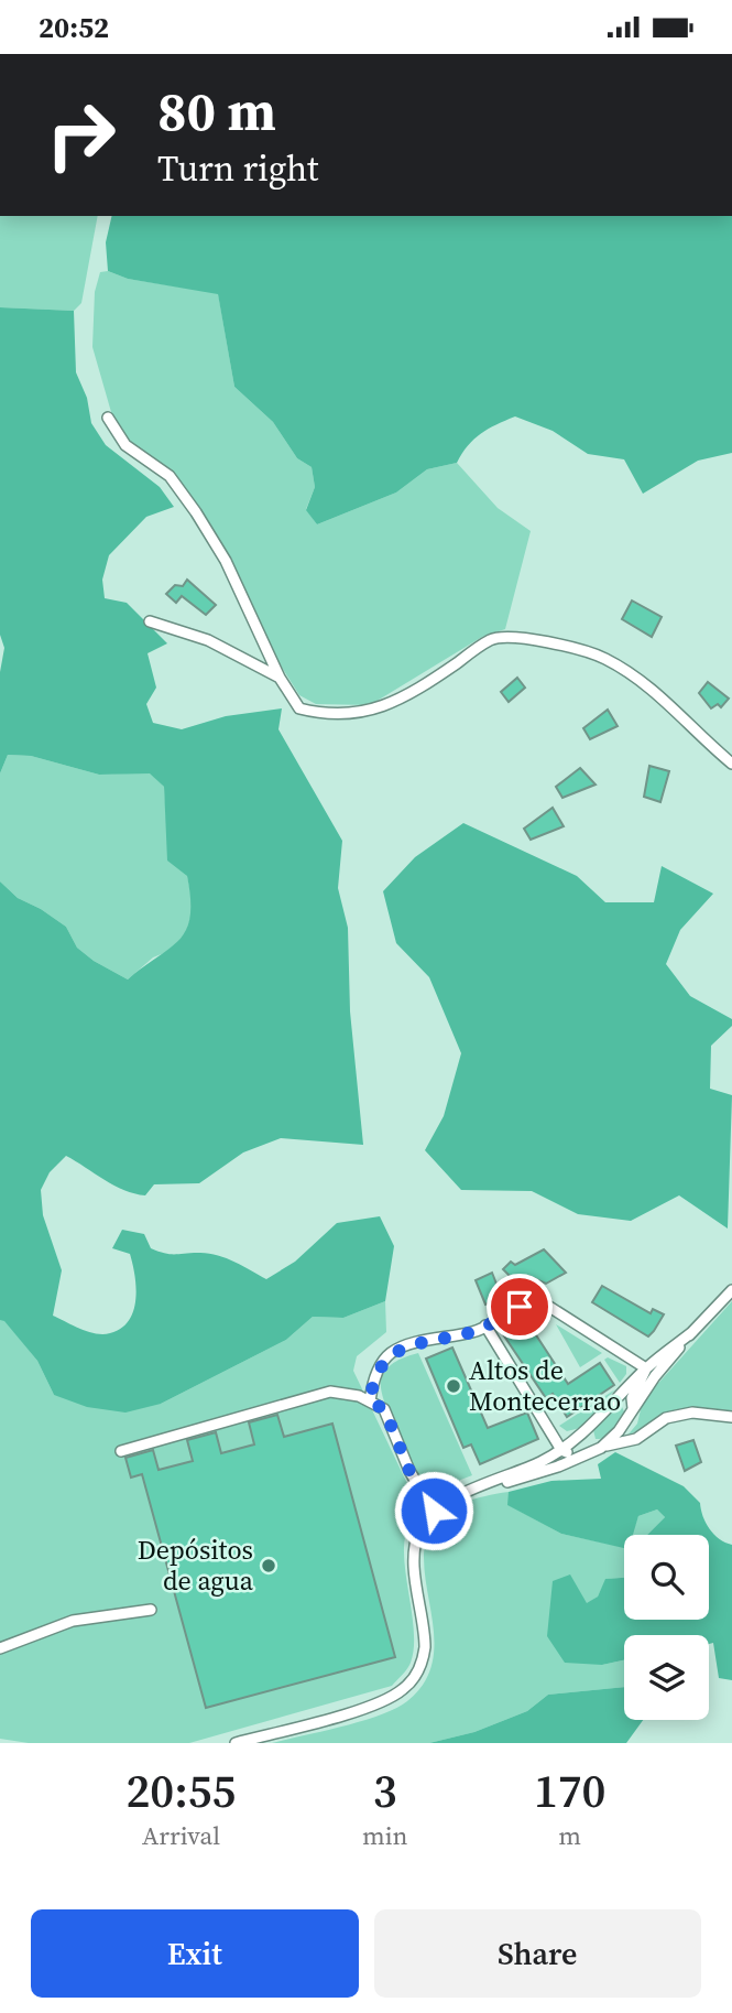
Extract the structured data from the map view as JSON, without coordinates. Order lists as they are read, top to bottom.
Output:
{
  "places": ["Altos de Montecerrao", "Depósitos de agua"],
  "page": {
    "status": "20:52",
    "turn": ["80 m", "Turn right"],
    "eta": [
      "20:55",
      "Arrival",
      "3",
      "min",
      "170",
      "m"
    ],
    "buttons": ["Exit", "Share"]
  }
}
